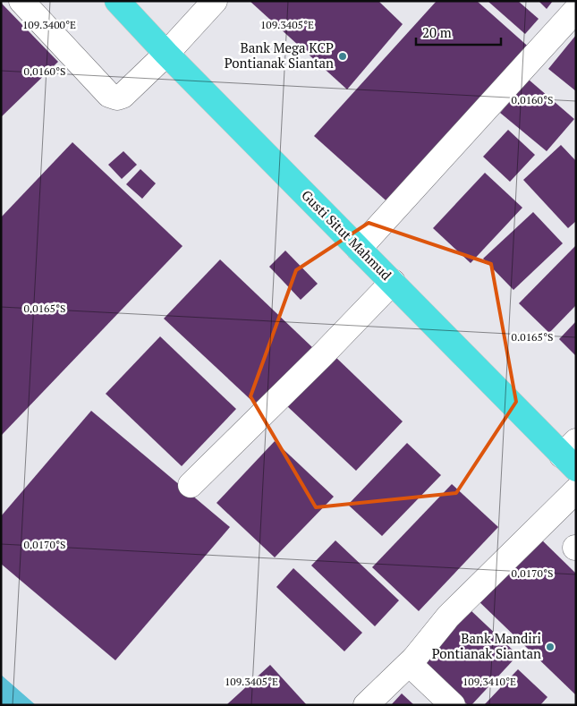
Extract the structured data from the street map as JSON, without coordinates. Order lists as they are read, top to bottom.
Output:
{
  "streets": {
    "highway": ["Gusti Situt Mahmud"]
  },
  "places": ["Bank Mega KCP Pontianak Siantan", "Bank Mandiri Pontianak Siantan"],
  "scale_bar": "20 m",
  "coordinates": [
    "109.3400°E",
    "109.3405°E",
    "0.0160°S",
    "0.0165°S",
    "0.0170°S",
    "109.3410°E"
  ]
}
